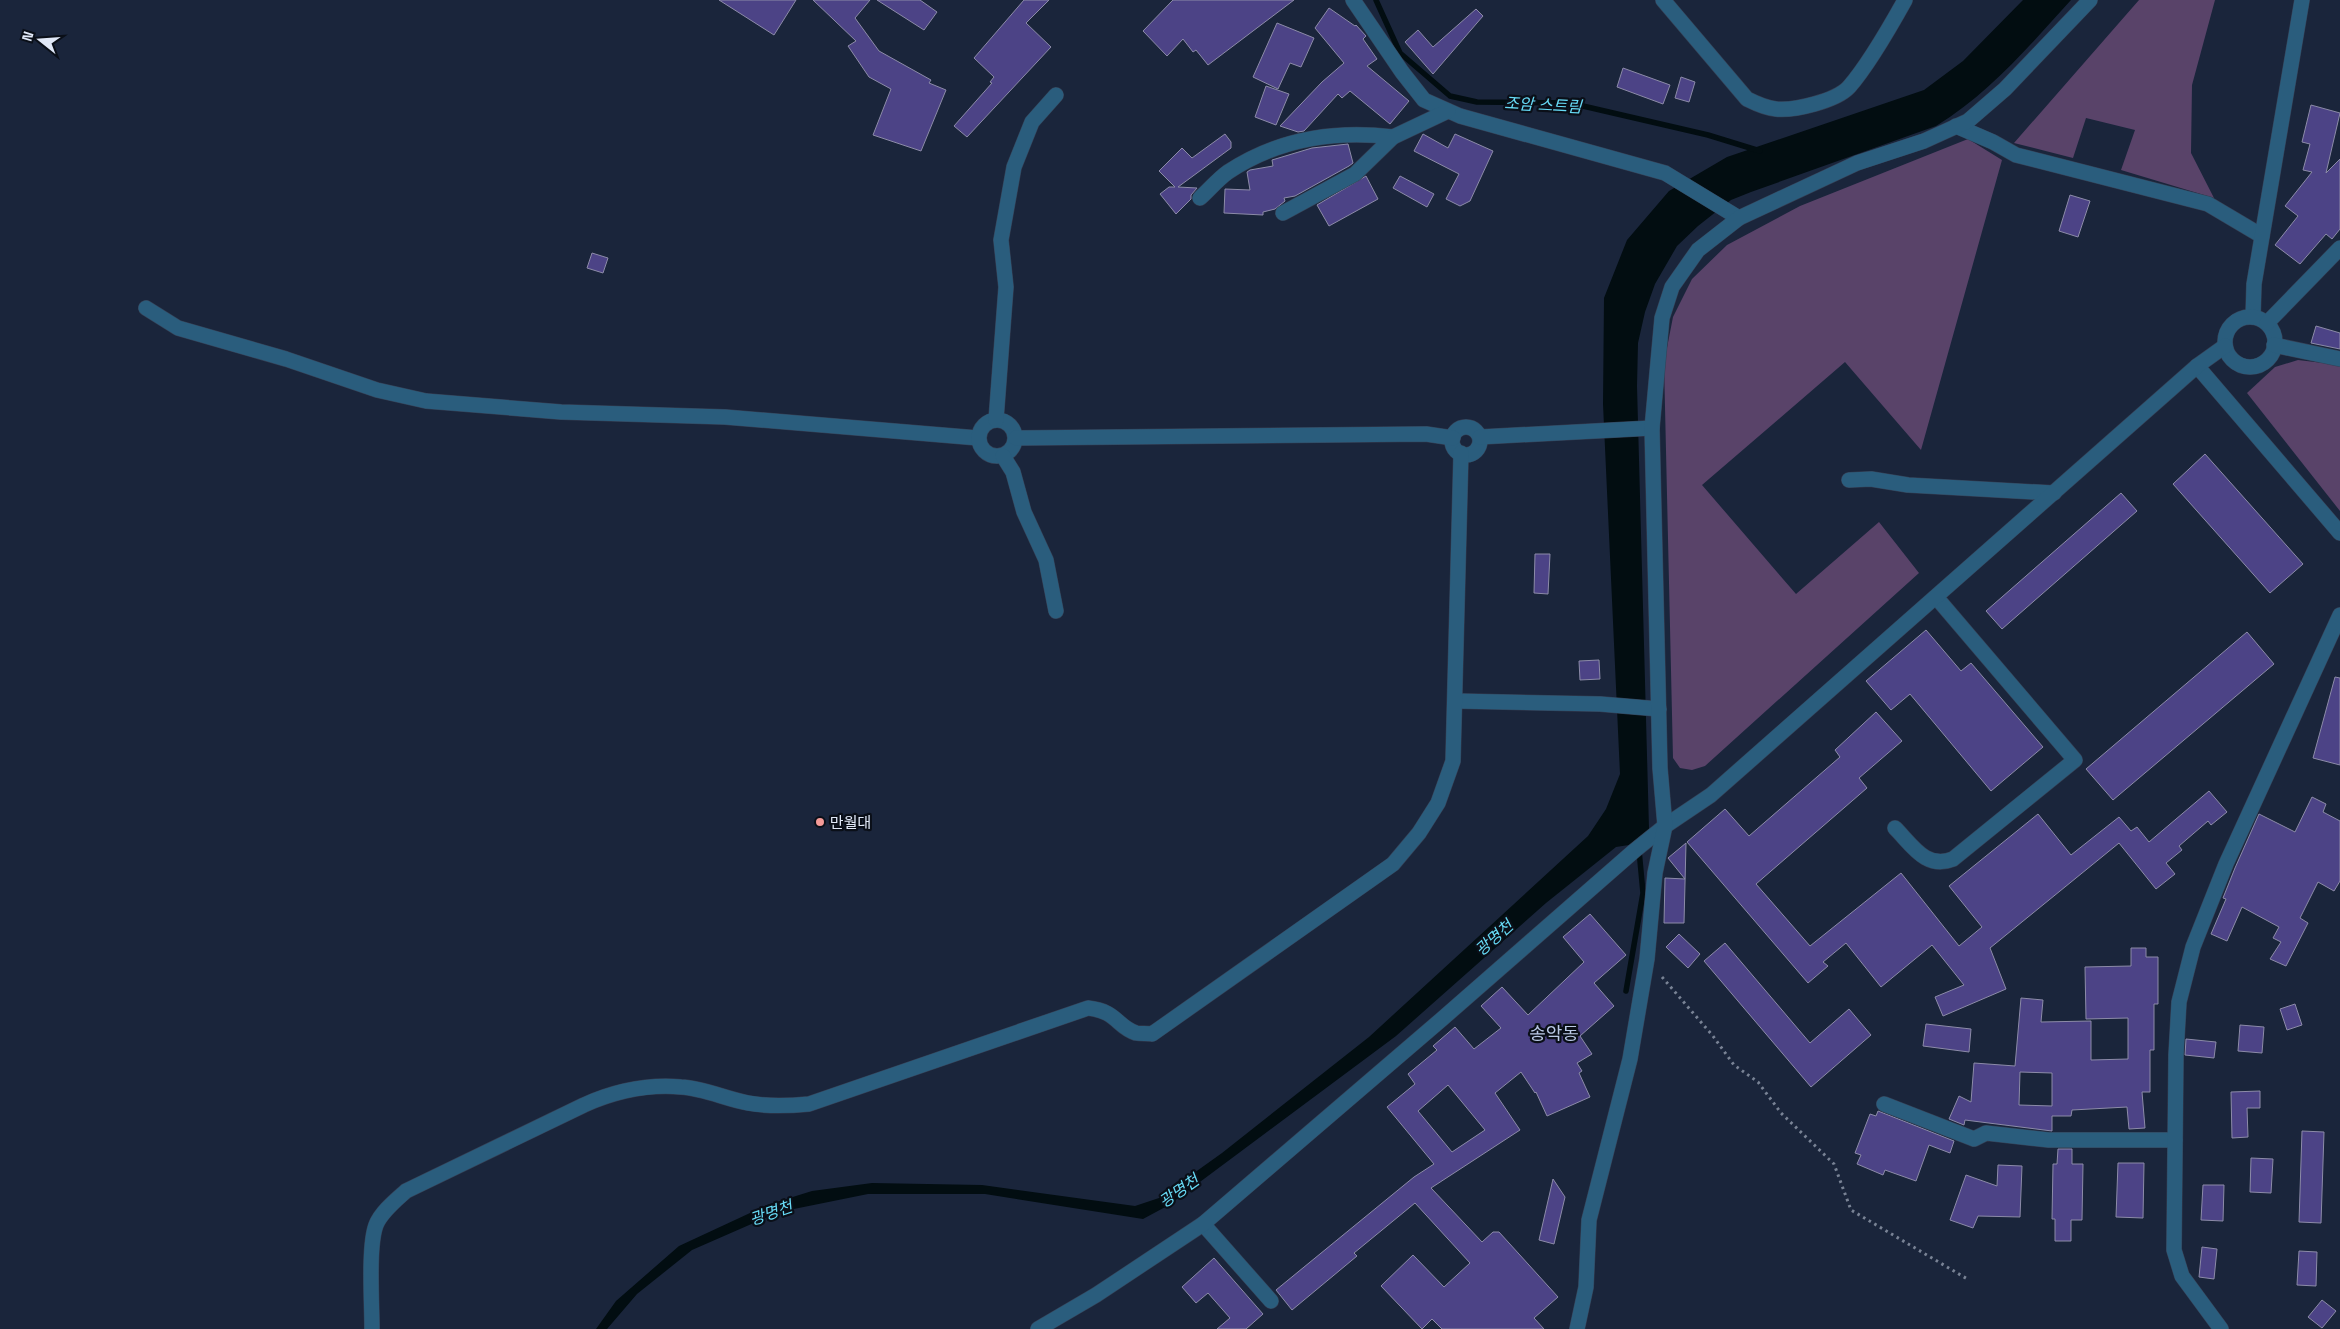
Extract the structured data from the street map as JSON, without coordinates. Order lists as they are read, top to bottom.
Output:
{
  "districts": ["송악동"],
  "water": ["조암 스트림", "광명천"],
  "places": ["만월대"],
  "north": "left"
}
